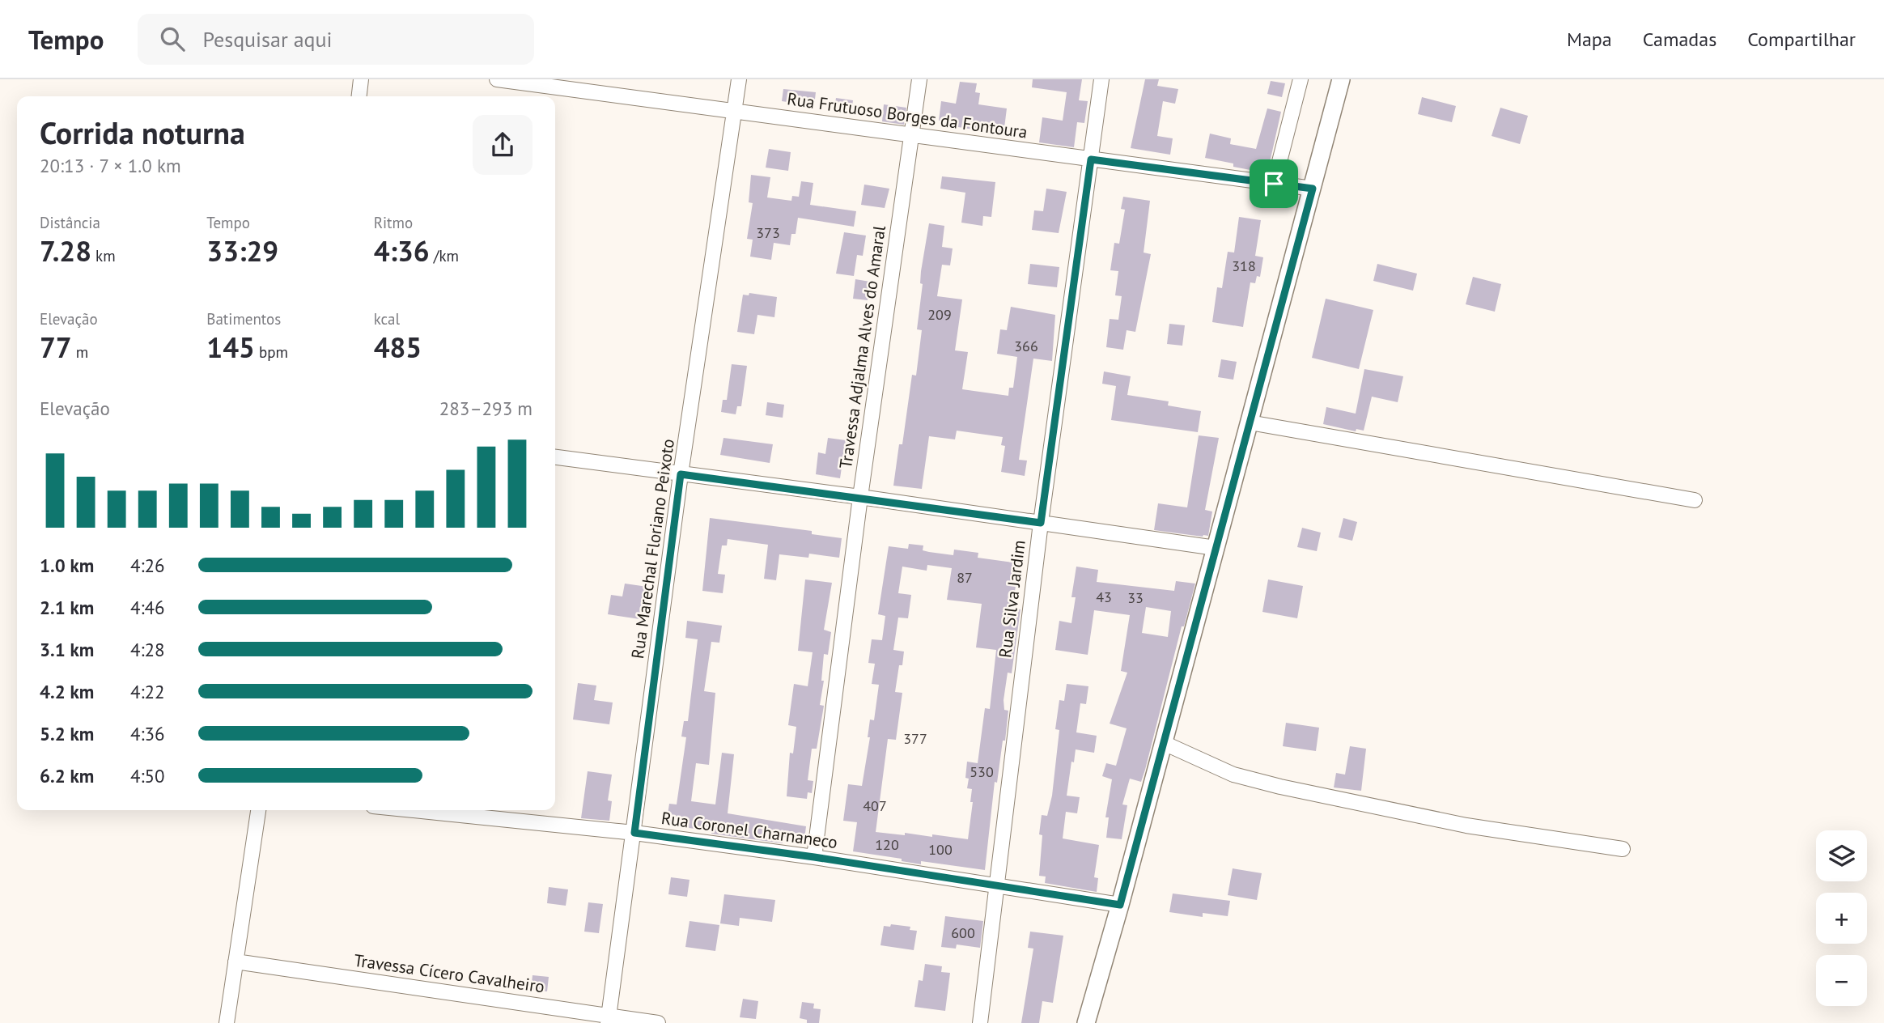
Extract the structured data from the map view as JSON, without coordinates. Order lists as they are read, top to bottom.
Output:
{
  "streets": {
    "street": [
      "Rua Frutuoso Borges da Fontoura",
      "Travessa Adjalma Alves do Amaral",
      "Rua Marechal Floriano Peixoto",
      "Rua Silva Jardim",
      "Rua Coronel Charnaneco",
      "Travessa Cícero Cavalheiro"
    ]
  },
  "crossings": [
    ["Rua Frutuoso Borges da Fontoura", "Travessa Adjalma Alves do Amaral"],
    ["Rua Frutuoso Borges da Fontoura", "Rua Marechal Floriano Peixoto"],
    ["Rua Frutuoso Borges da Fontoura", "Rua Silva Jardim"],
    ["Travessa Adjalma Alves do Amaral", "Rua Coronel Charnaneco"],
    ["Rua Marechal Floriano Peixoto", "Rua Coronel Charnaneco"],
    ["Rua Marechal Floriano Peixoto", "Travessa Cícero Cavalheiro"],
    ["Rua Silva Jardim", "Rua Coronel Charnaneco"]
  ],
  "house_numbers": [
    "373",
    "318",
    "209",
    "366",
    "87",
    "43",
    "33",
    "377",
    "530",
    "407",
    "120",
    "100",
    "600"
  ],
  "page": {
    "header": "Tempo",
    "search": "Pesquisar aqui",
    "nav": ["Mapa", "Camadas", "Compartilhar"],
    "heading": ["Corrida noturna", "20:13 · 7 × 1.0 km"],
    "stats": [
      ["Distância", "7.28 km"],
      ["Tempo", "33:29"],
      ["Ritmo", "4:36 /km"],
      ["Elevação", "77 m"],
      ["Batimentos", "145 bpm"],
      ["kcal", "485"]
    ],
    "chart": ["Elevação", "283–293 m"],
    "list": [
      {
        "name": "1.0 km",
        "note": "4:26"
      },
      {
        "name": "2.1 km",
        "note": "4:46"
      },
      {
        "name": "3.1 km",
        "note": "4:28"
      },
      {
        "name": "4.2 km",
        "note": "4:22"
      },
      {
        "name": "5.2 km",
        "note": "4:36"
      },
      {
        "name": "6.2 km",
        "note": "4:50"
      }
    ],
    "map_buttons": ["+", "−"]
  }
}
